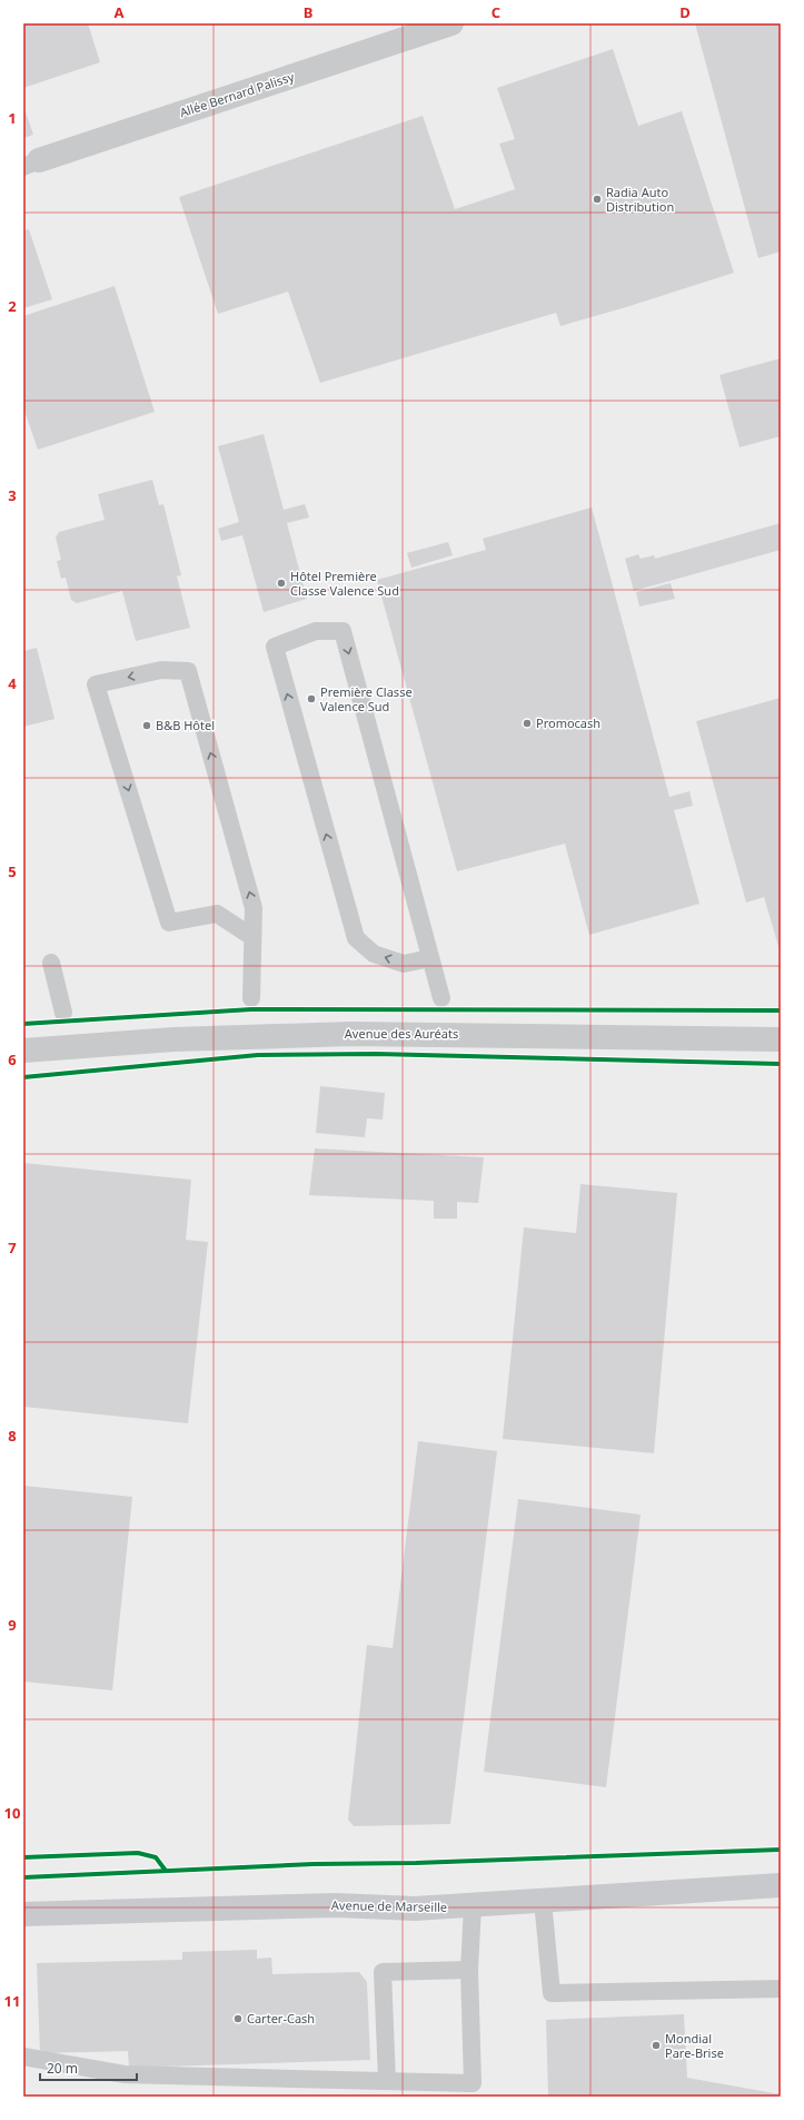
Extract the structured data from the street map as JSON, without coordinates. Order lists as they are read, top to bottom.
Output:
{
  "streets": {
    "main road": ["Avenue de Marseille"],
    "street": ["Allée Bernard Palissy", "Avenue des Auréats"]
  },
  "places": [
    "Radia Auto Distribution",
    "Hôtel Première Classe Valence Sud",
    "Première Classe Valence Sud",
    "Promocash",
    "B&B Hôtel",
    "Carter-Cash",
    "Mondial Pare-Brise"
  ],
  "scale_bar": "20 m",
  "grid": {
    "columns": [
      "A",
      "B",
      "C",
      "D"
    ],
    "rows": [
      "1",
      "2",
      "3",
      "4",
      "5",
      "6",
      "7",
      "8",
      "9",
      "10",
      "11"
    ]
  }
}
